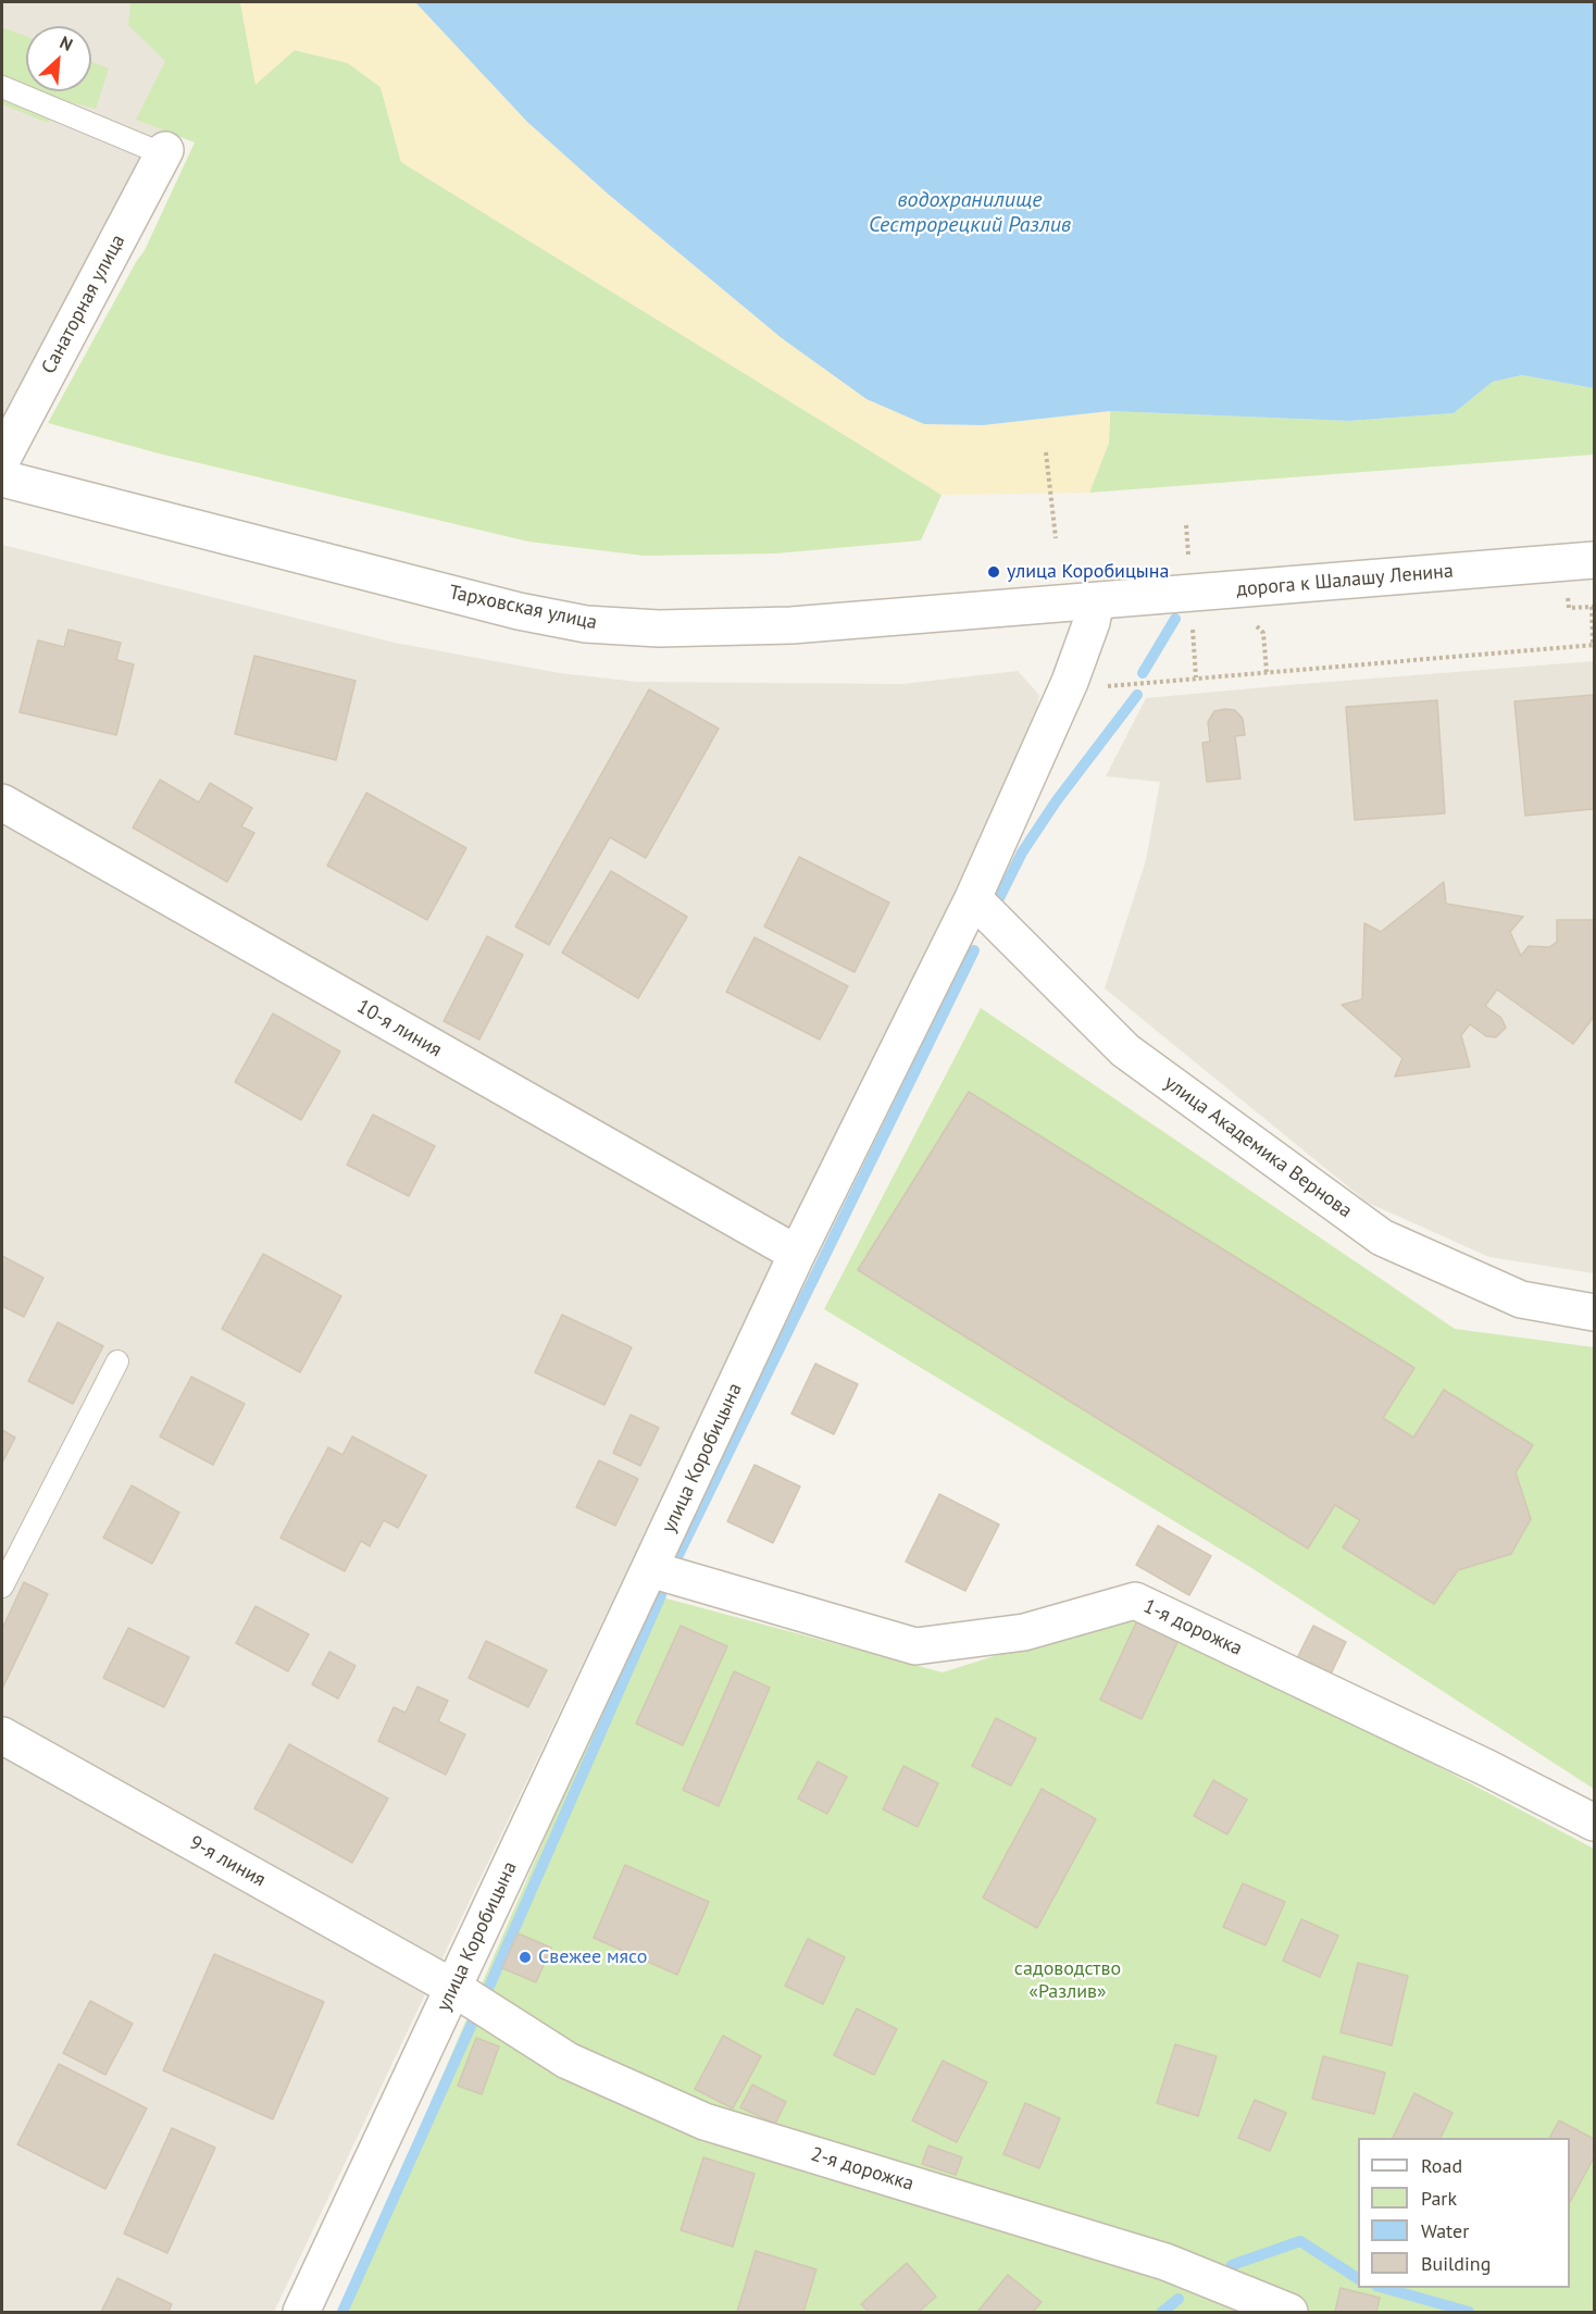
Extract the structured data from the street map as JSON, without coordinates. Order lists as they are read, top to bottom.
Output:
{
  "streets": {
    "street": [
      "Санаторная улица",
      "дорога к Шалашу Ленина",
      "Тарховская улица",
      "10-я линия",
      "улица Академика Вернова",
      "улица Коробицына",
      "1-я дорожка",
      "9-я линия",
      "2-я дорожка"
    ]
  },
  "crossings": [
    ["дорога к Шалашу Ленина", "Тарховская улица"],
    ["дорога к Шалашу Ленина", "улица Коробицына"],
    ["Тарховская улица", "улица Коробицына"],
    ["10-я линия", "улица Коробицына"],
    ["улица Академика Вернова", "улица Коробицына"],
    ["улица Коробицына", "1-я дорожка"],
    ["улица Коробицына", "9-я линия"],
    ["улица Коробицына", "2-я дорожка"],
    ["9-я линия", "2-я дорожка"]
  ],
  "water": ["водохранилище Сестрорецкий Разлив"],
  "parks": ["садоводство «Разлив»"],
  "places": ["улица Коробицына", "Свежее мясо"],
  "legend": [
    "Road",
    "Park",
    "Water",
    "Building"
  ],
  "north": "top right"
}
